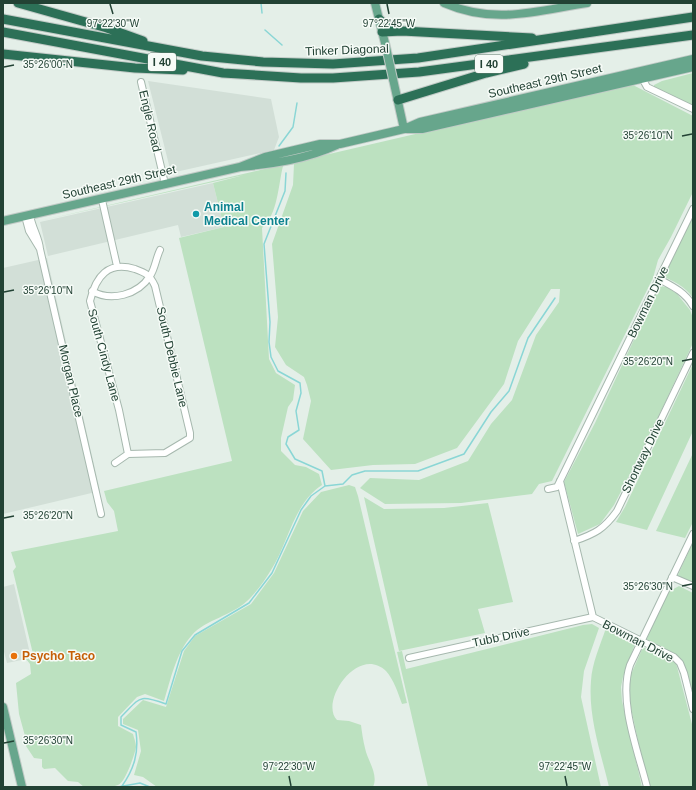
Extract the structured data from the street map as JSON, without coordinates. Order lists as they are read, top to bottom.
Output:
{
  "streets": {
    "highway": ["Tinker Diagonal", "I 40"],
    "main road": ["Southeast 29th Street"],
    "street": [
      "Engle Road",
      "Bowman Drive",
      "South Cindy Lane",
      "South Debbie Lane",
      "Morgan Place",
      "Shortway Drive",
      "Tubb Drive"
    ]
  },
  "crossings": [
    ["Southeast 29th Street", "Engle Road"],
    ["Southeast 29th Street", "Morgan Place"],
    ["Bowman Drive", "Shortway Drive"],
    ["Bowman Drive", "Tubb Drive"],
    ["South Cindy Lane", "South Debbie Lane"]
  ],
  "places": ["Animal Medical Center", "Psycho Taco"],
  "coordinates": [
    "97°22'30\"W",
    "97°22'45\"W",
    "35°26'00\"N",
    "35°26'10\"N",
    "35°26'20\"N",
    "35°26'30\"N"
  ]
}
